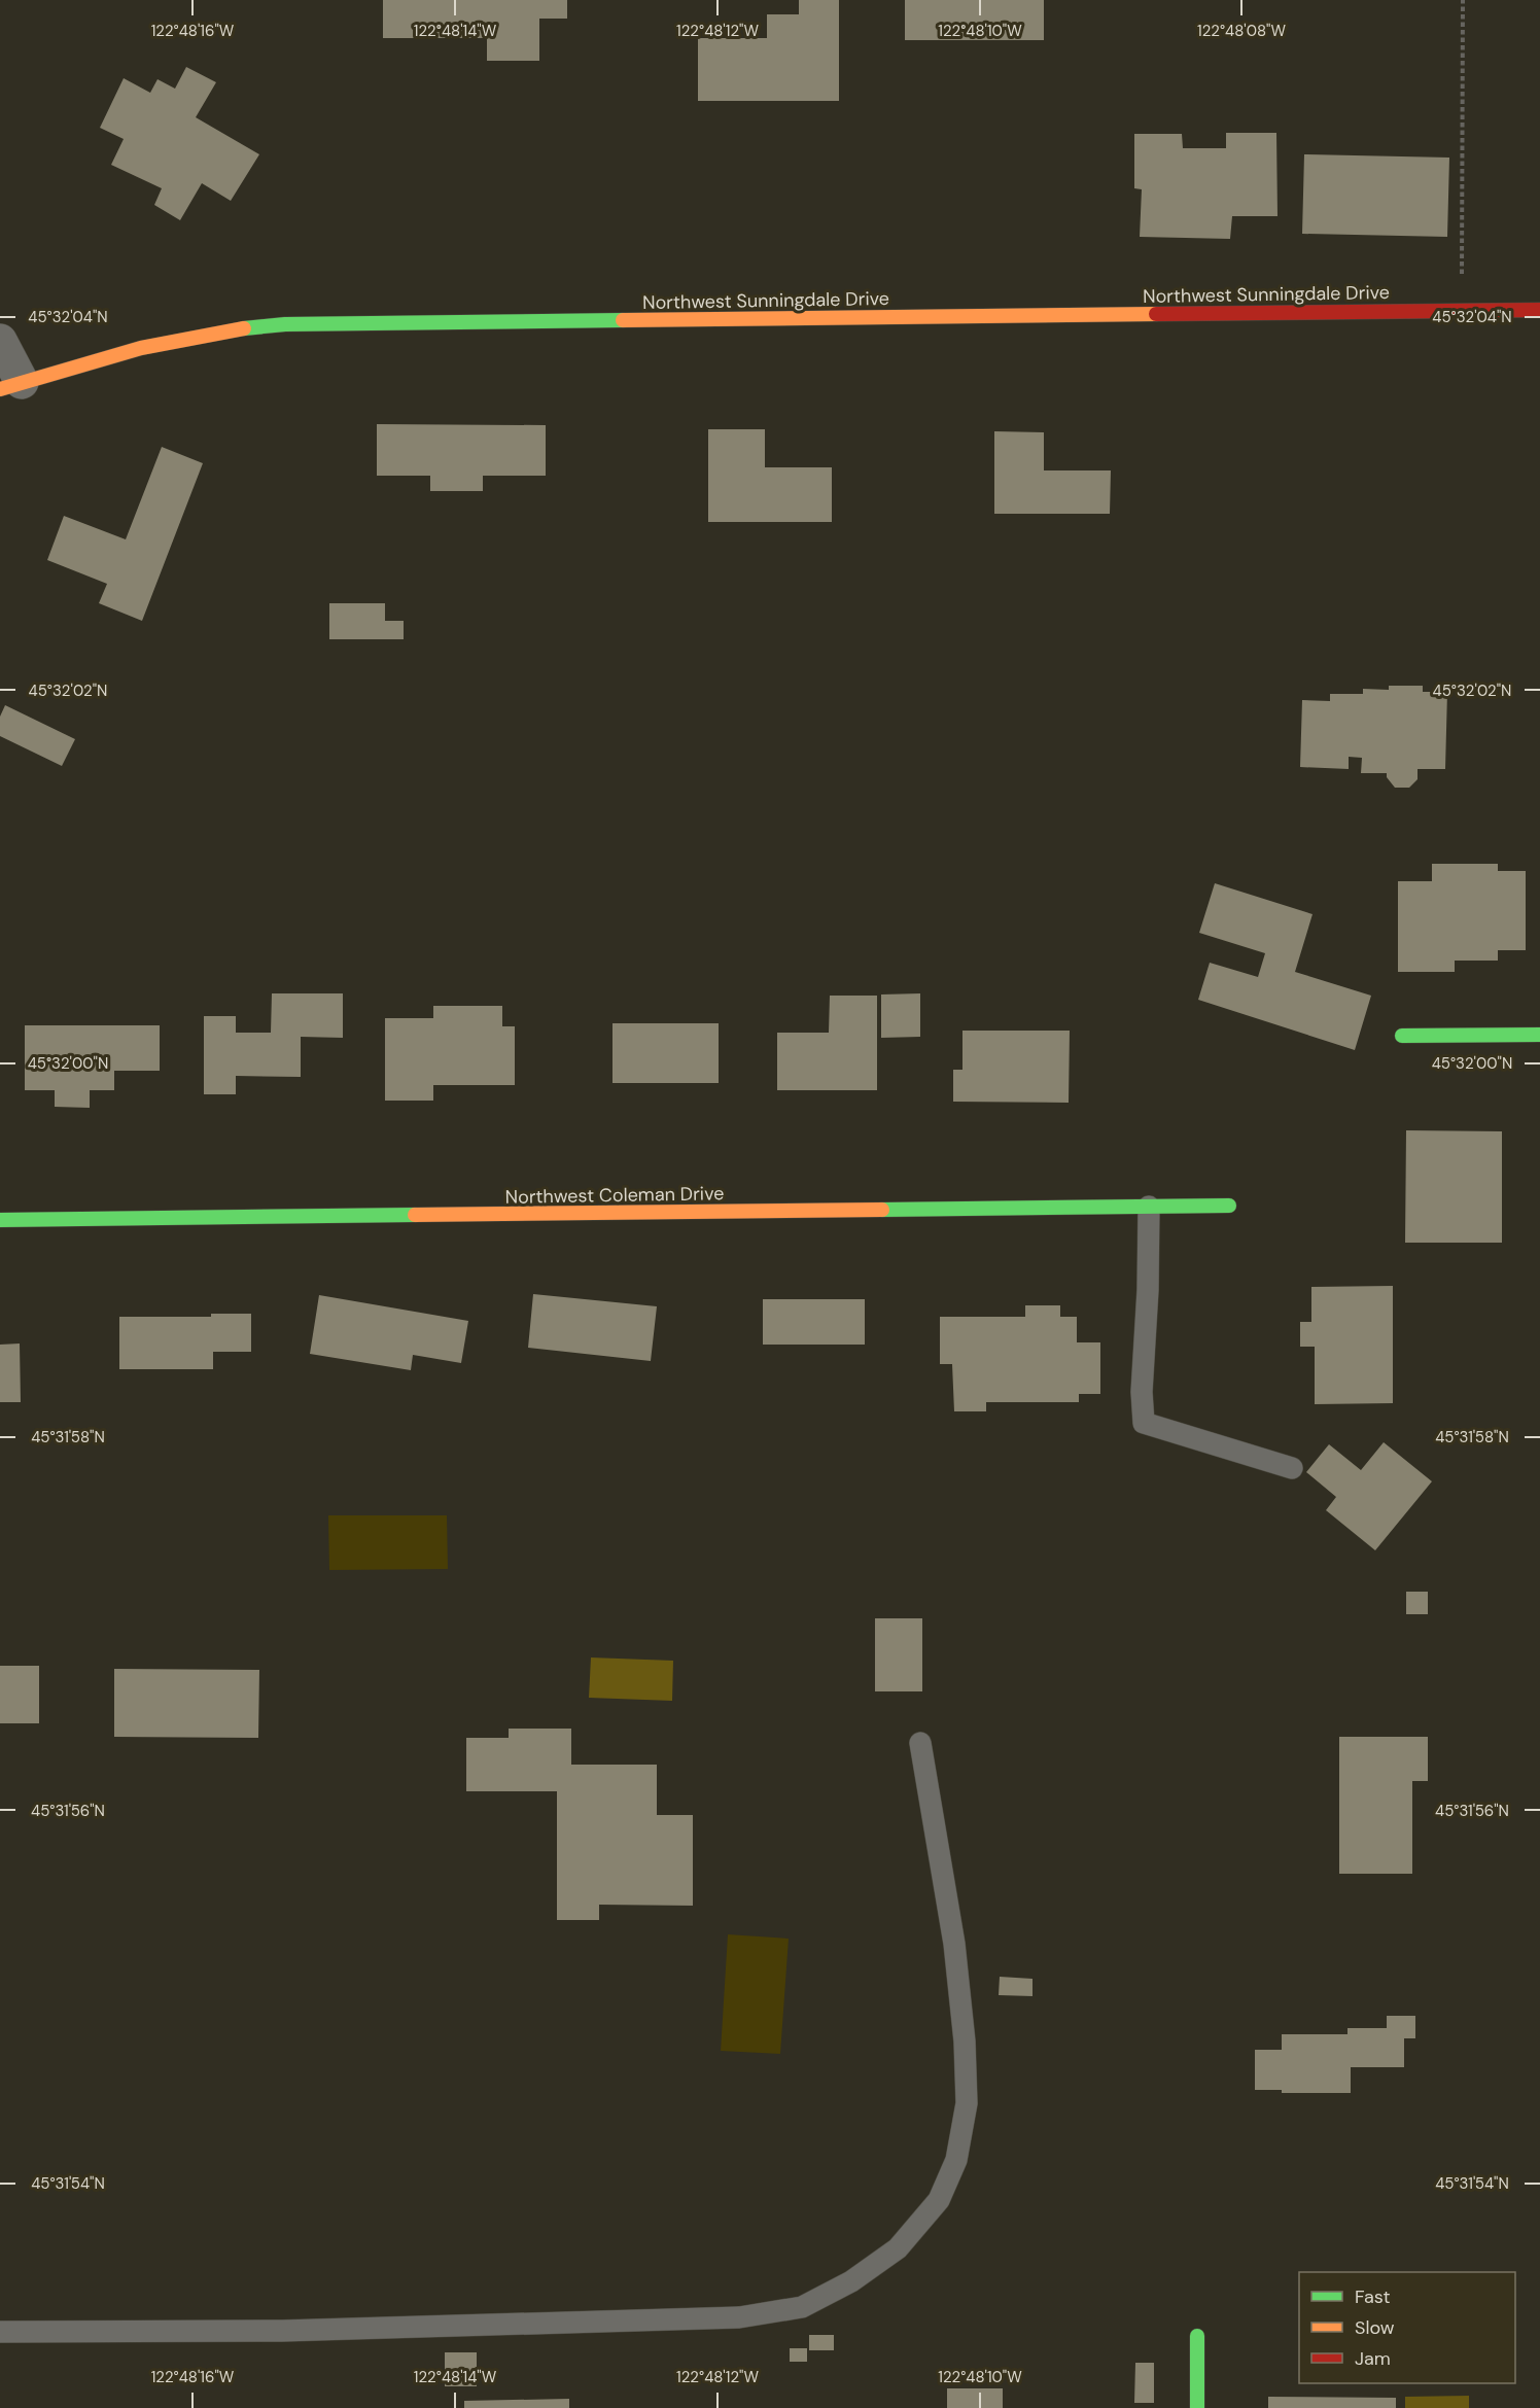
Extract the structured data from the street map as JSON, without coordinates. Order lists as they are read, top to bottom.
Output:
{
  "streets": {
    "street": ["Northwest Sunningdale Drive", "Northwest Coleman Drive"]
  },
  "legend": ["Fast", "Slow", "Jam"],
  "coordinates": [
    "122°48'16\"W",
    "122°48'14\"W",
    "122°48'12\"W",
    "122°48'10\"W",
    "122°48'08\"W",
    "45°32'04\"N",
    "45°32'02\"N",
    "45°32'00\"N",
    "45°31'58\"N",
    "45°31'56\"N",
    "45°31'54\"N"
  ]
}
